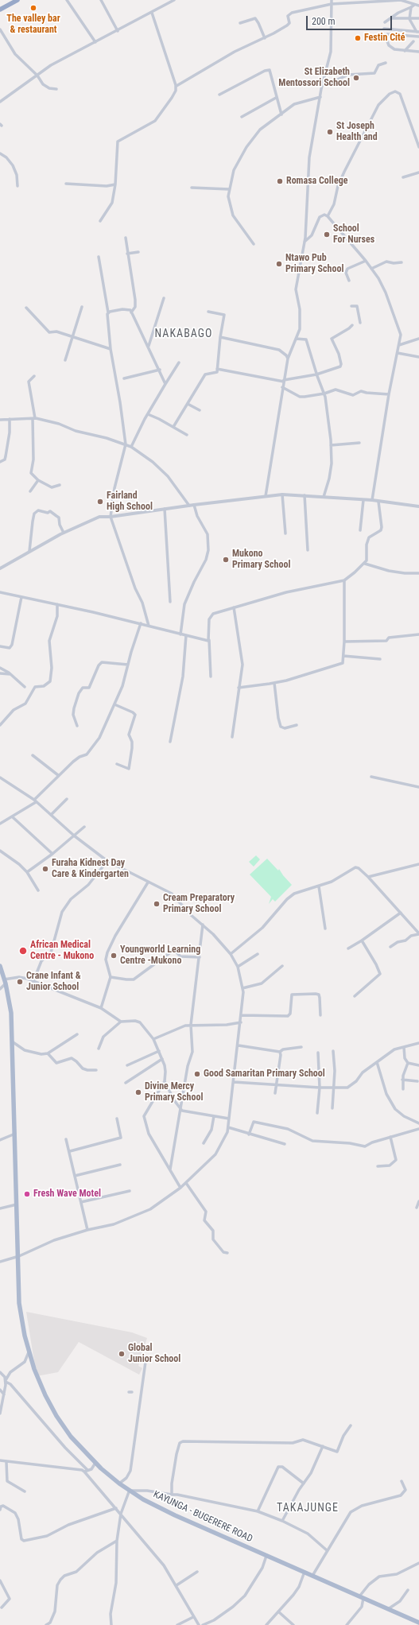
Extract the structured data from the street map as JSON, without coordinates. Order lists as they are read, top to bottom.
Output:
{
  "streets": {
    "main road": ["KAYUNGA - BUGERERE ROAD"]
  },
  "districts": ["NAKABAGO", "TAKAJUNGE"],
  "places": [
    "The valley bar & restaurant",
    "Festin Cité",
    "St Elizabeth Mentossori School",
    "St Joseph Health and",
    "Romasa College",
    "School For Nurses",
    "Ntawo Pub Primary School",
    "Fairland High School",
    "Mukono Primary School",
    "Furaha Kidnest Day Care & Kindergarten",
    "Cream Preparatory Primary School",
    "African Medical Centre - Mukono",
    "Youngworld Learning Centre -Mukono",
    "Crane Infant & Junior School",
    "Good Samaritan Primary School",
    "Divine Mercy Primary School",
    "Fresh Wave Motel",
    "Global Junior School"
  ],
  "scale_bar": "200 m"
}
